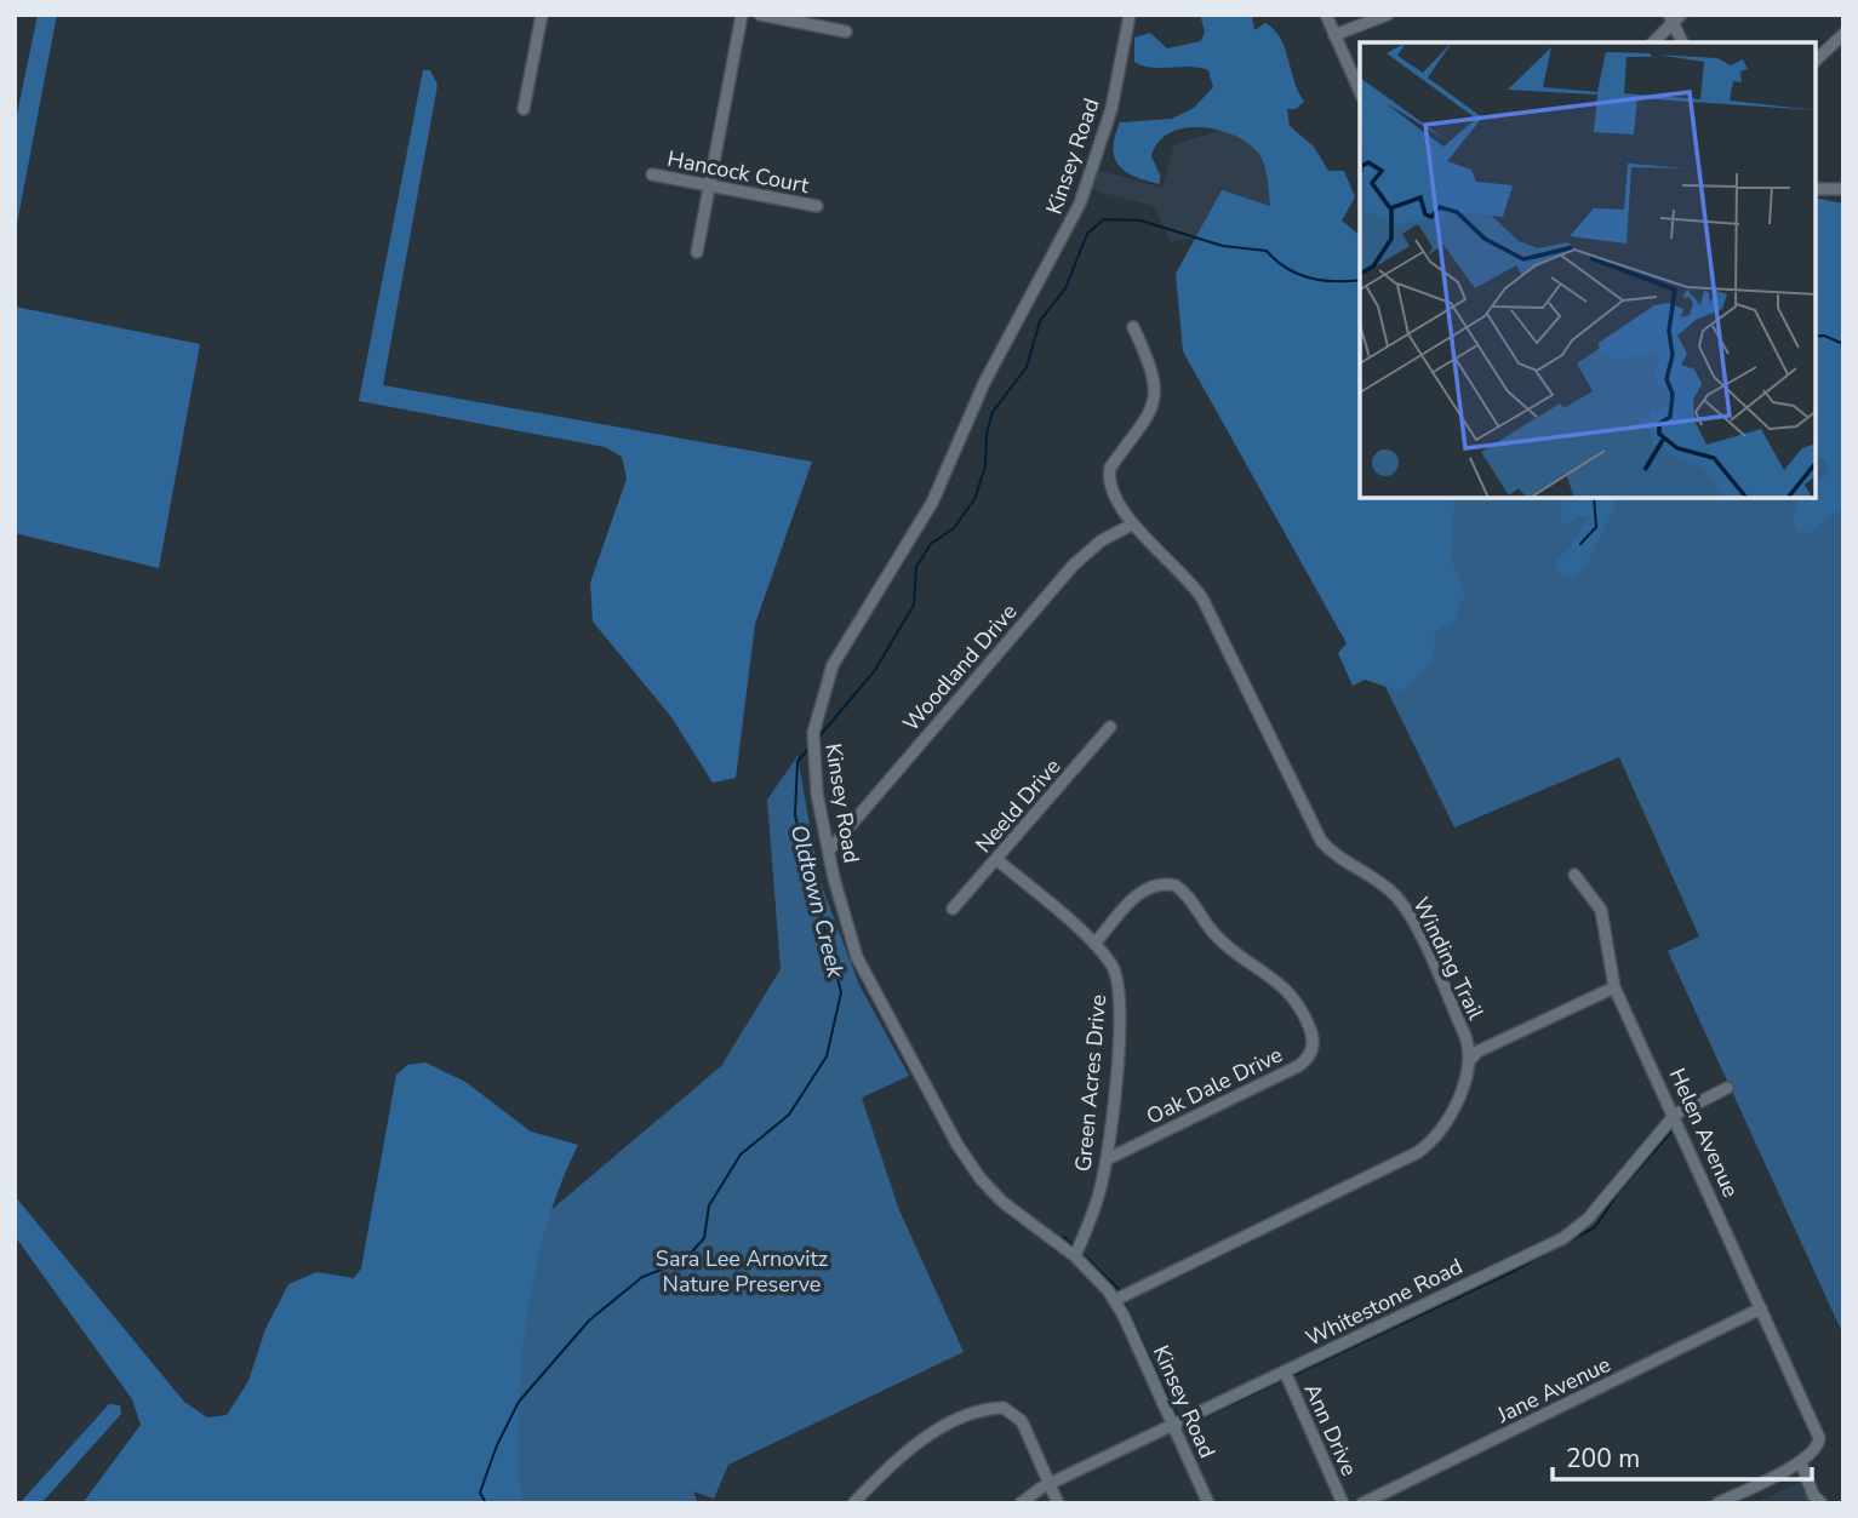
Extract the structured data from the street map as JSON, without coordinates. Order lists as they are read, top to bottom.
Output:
{
  "streets": {
    "street": [
      "Kinsey Road",
      "Hancock Court",
      "Woodland Drive",
      "Neeld Drive",
      "Winding Trail",
      "Green Acres Drive",
      "Oak Dale Drive",
      "Helen Avenue",
      "Whitestone Road",
      "Jane Avenue",
      "Ann Drive"
    ]
  },
  "crossings": [
    ["Kinsey Road", "Woodland Drive"],
    ["Kinsey Road", "Green Acres Drive"],
    ["Kinsey Road", "Whitestone Road"],
    ["Woodland Drive", "Winding Trail"],
    ["Neeld Drive", "Green Acres Drive"],
    ["Green Acres Drive", "Oak Dale Drive"],
    ["Helen Avenue", "Whitestone Road"],
    ["Helen Avenue", "Jane Avenue"],
    ["Whitestone Road", "Ann Drive"]
  ],
  "water": ["Oldtown Creek"],
  "parks": ["Sara Lee Arnovitz Nature Preserve"],
  "scale_bar": "200 m"
}
